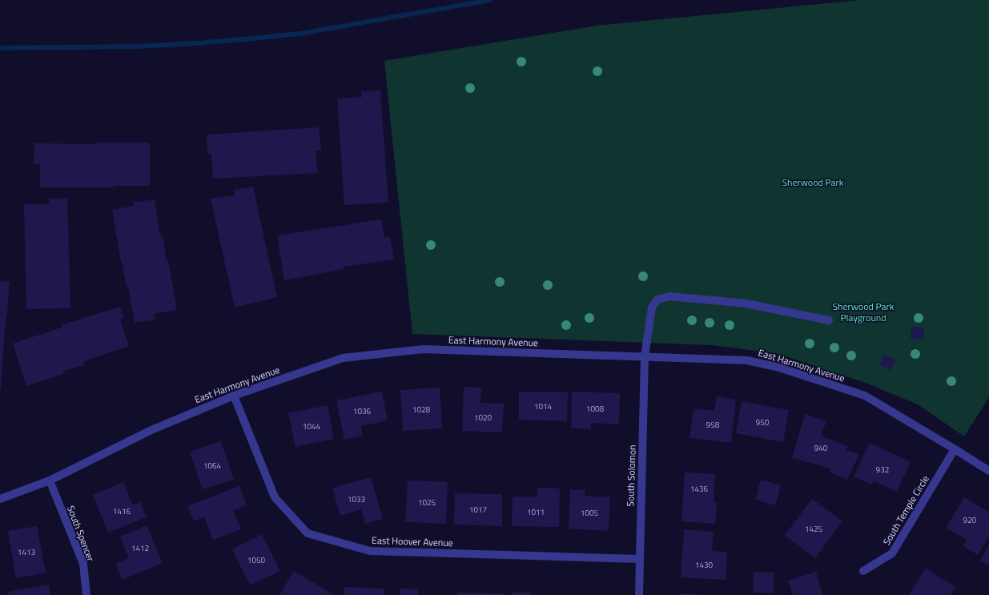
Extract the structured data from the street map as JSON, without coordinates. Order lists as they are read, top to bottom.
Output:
{
  "streets": {
    "street": [
      "East Harmony Avenue",
      "South Solomon",
      "South Temple Circle",
      "South Spencer",
      "East Hoover Avenue"
    ]
  },
  "crossings": [
    ["East Harmony Avenue", "South Solomon"],
    ["East Harmony Avenue", "South Temple Circle"],
    ["East Harmony Avenue", "South Spencer"],
    ["East Harmony Avenue", "East Hoover Avenue"],
    ["South Solomon", "East Hoover Avenue"]
  ],
  "parks": ["Sherwood Park", "Sherwood Park Playground"],
  "house_numbers": [
    "1014",
    "1008",
    "1028",
    "1036",
    "1020",
    "950",
    "958",
    "1044",
    "940",
    "1064",
    "932",
    "1436",
    "1033",
    "1025",
    "1017",
    "1416",
    "1011",
    "1005",
    "920",
    "1425",
    "1412",
    "1413",
    "1050",
    "1430"
  ]
}
